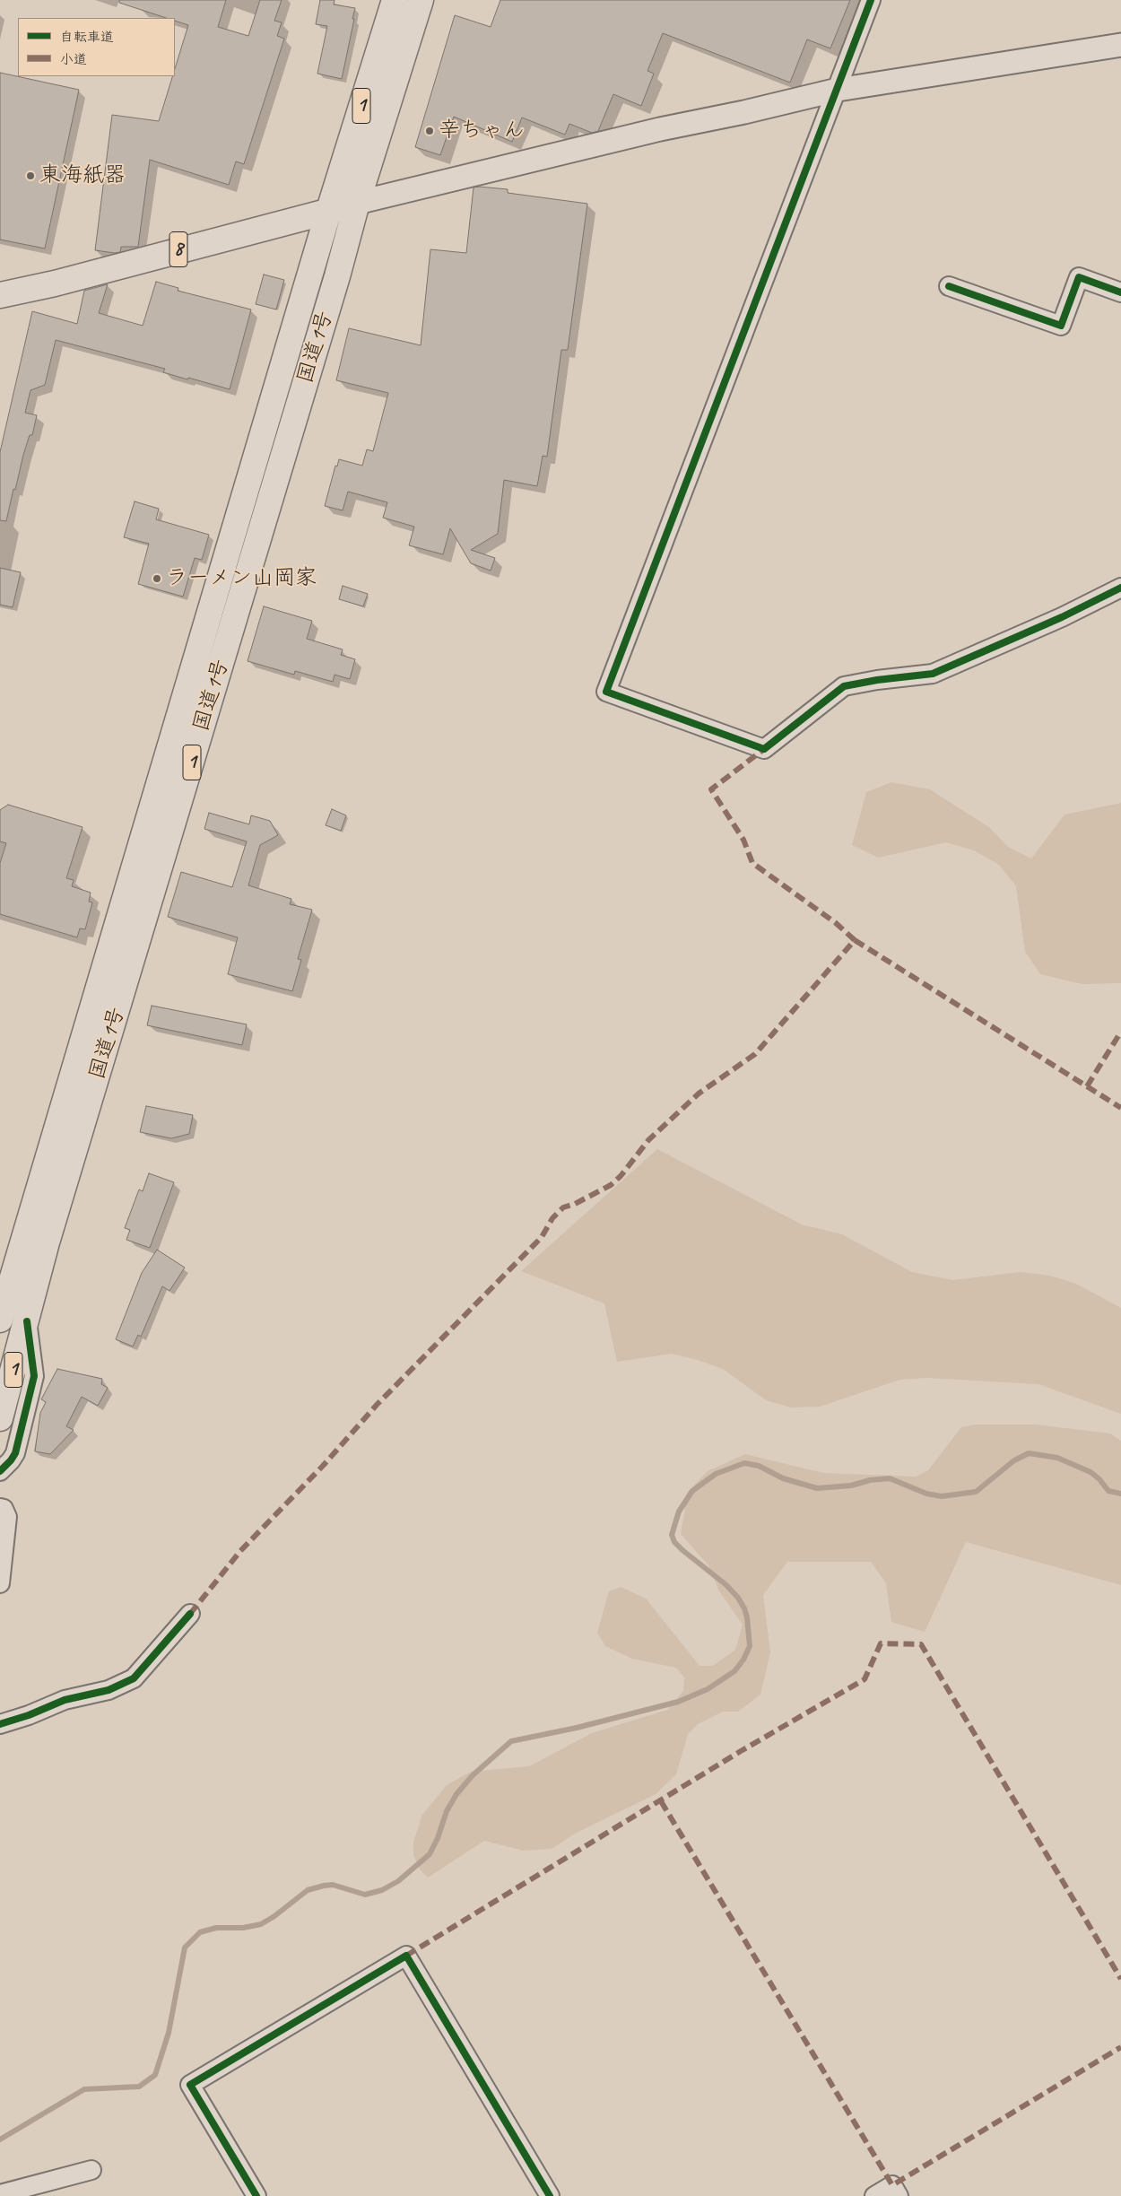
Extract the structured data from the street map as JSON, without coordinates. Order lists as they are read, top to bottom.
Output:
{
  "streets": {
    "main road": ["1", "8", "国道1号"]
  },
  "crossings": [
    ["8", "国道1号"]
  ],
  "places": ["辛ちゃん", "東海紙器", "ラーメン山岡家"],
  "legend": ["自転車道", "小道"]
}
